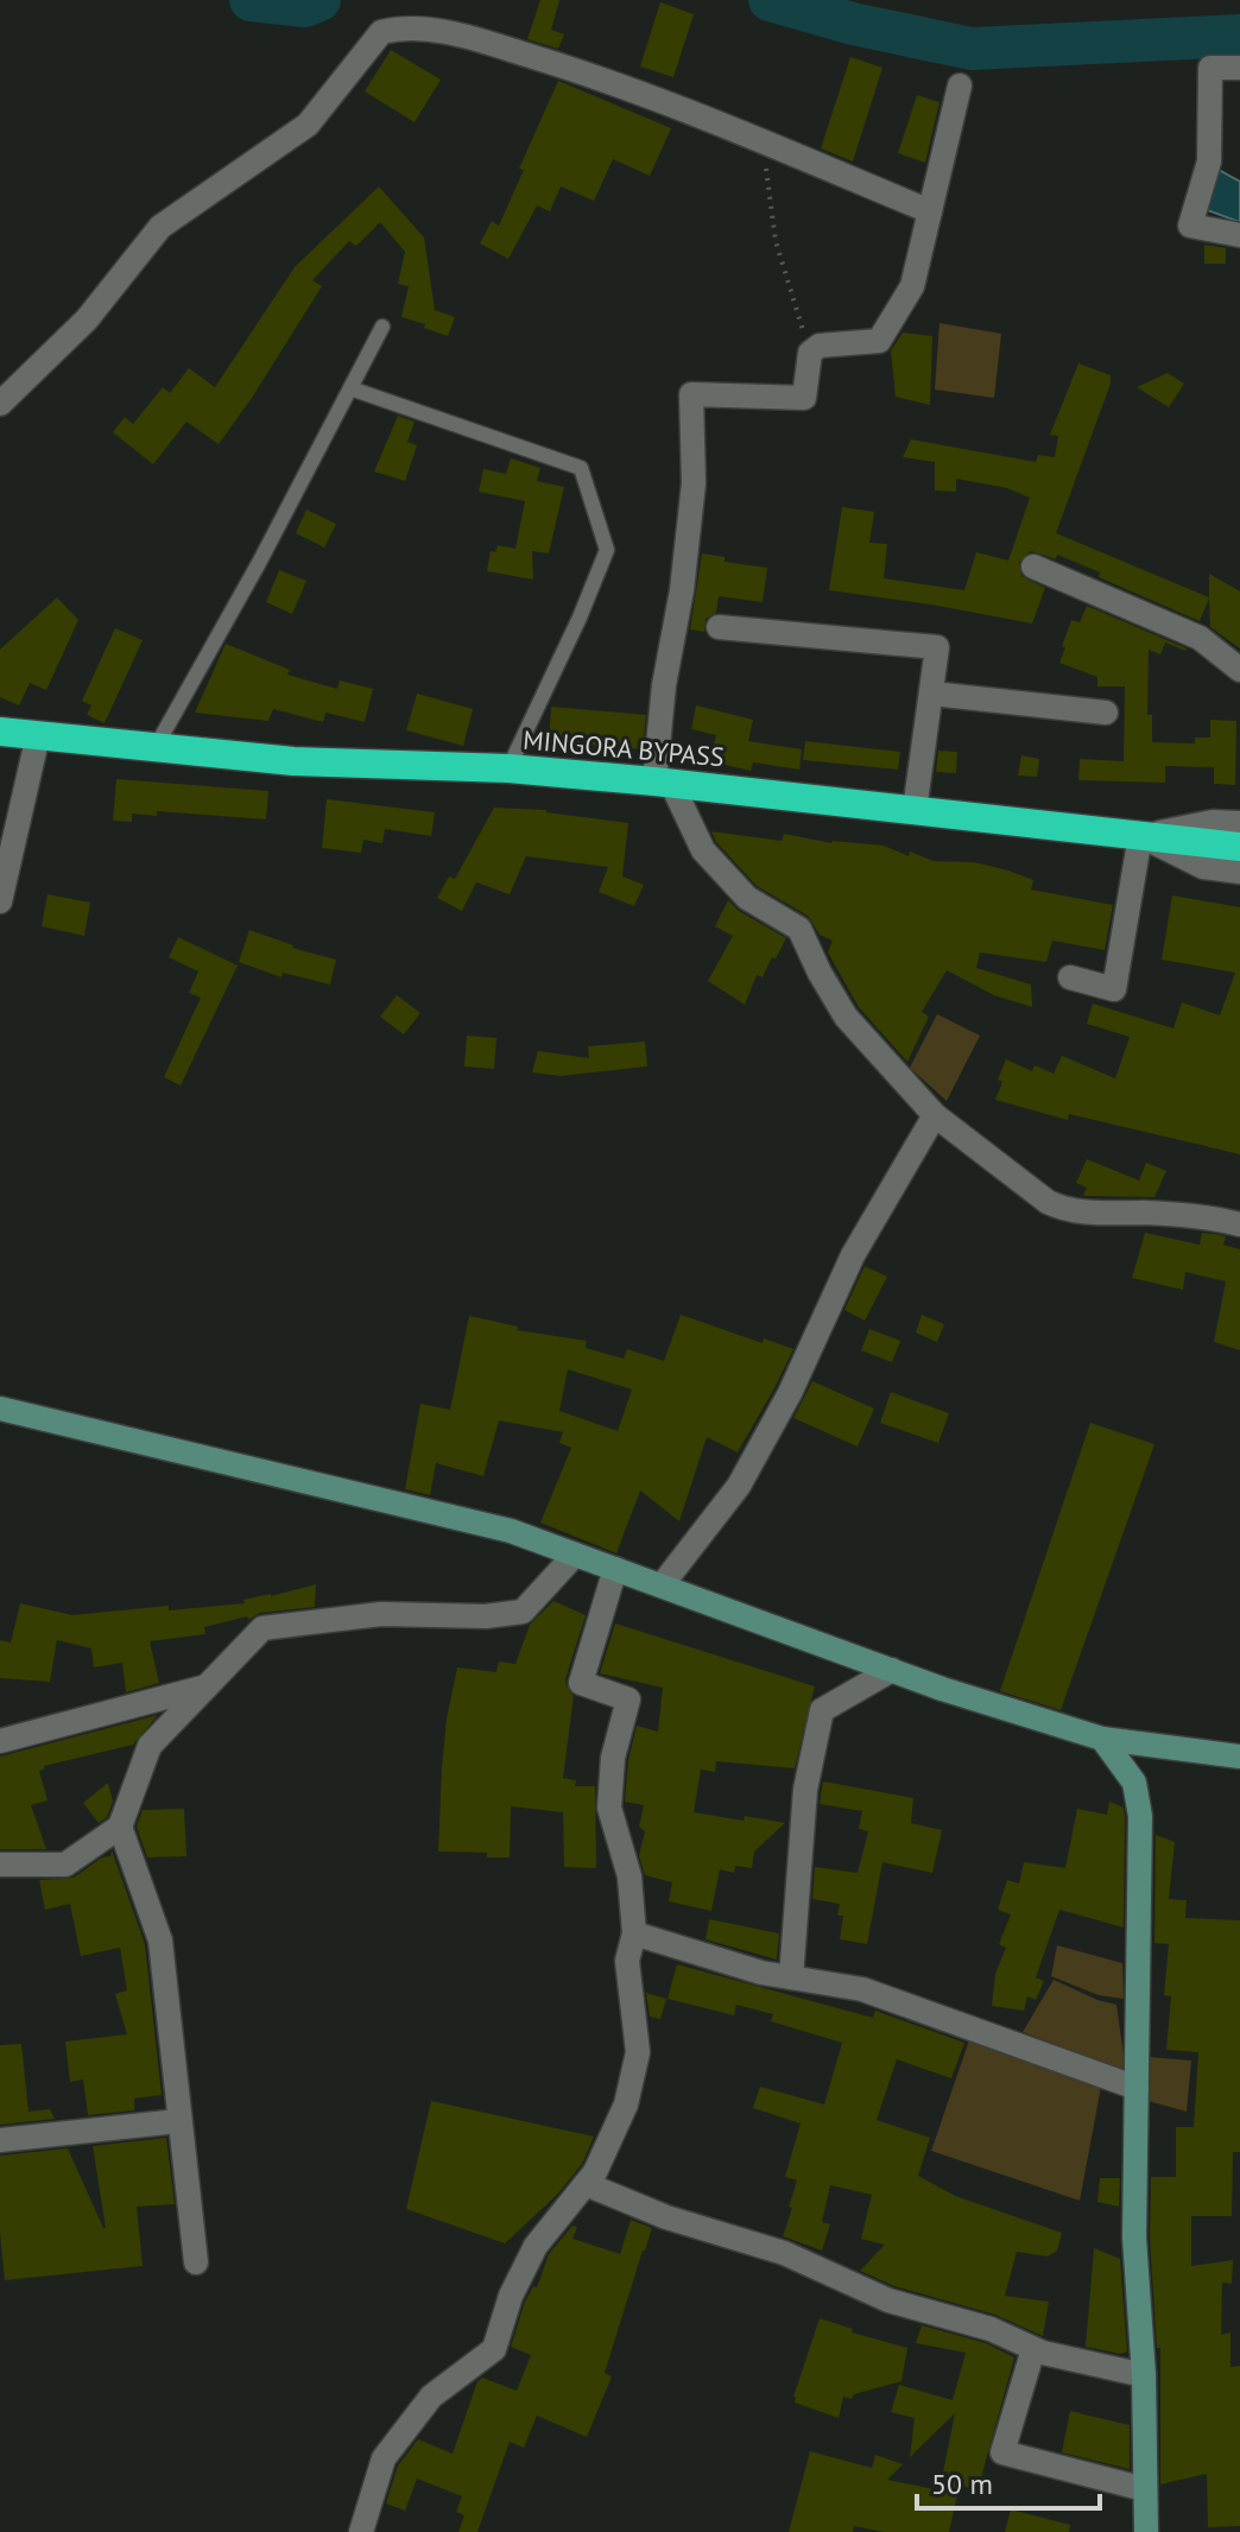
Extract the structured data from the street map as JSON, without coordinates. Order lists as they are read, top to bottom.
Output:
{
  "streets": {
    "highway": ["MINGORA BYPASS"]
  },
  "scale_bar": "50 m"
}
